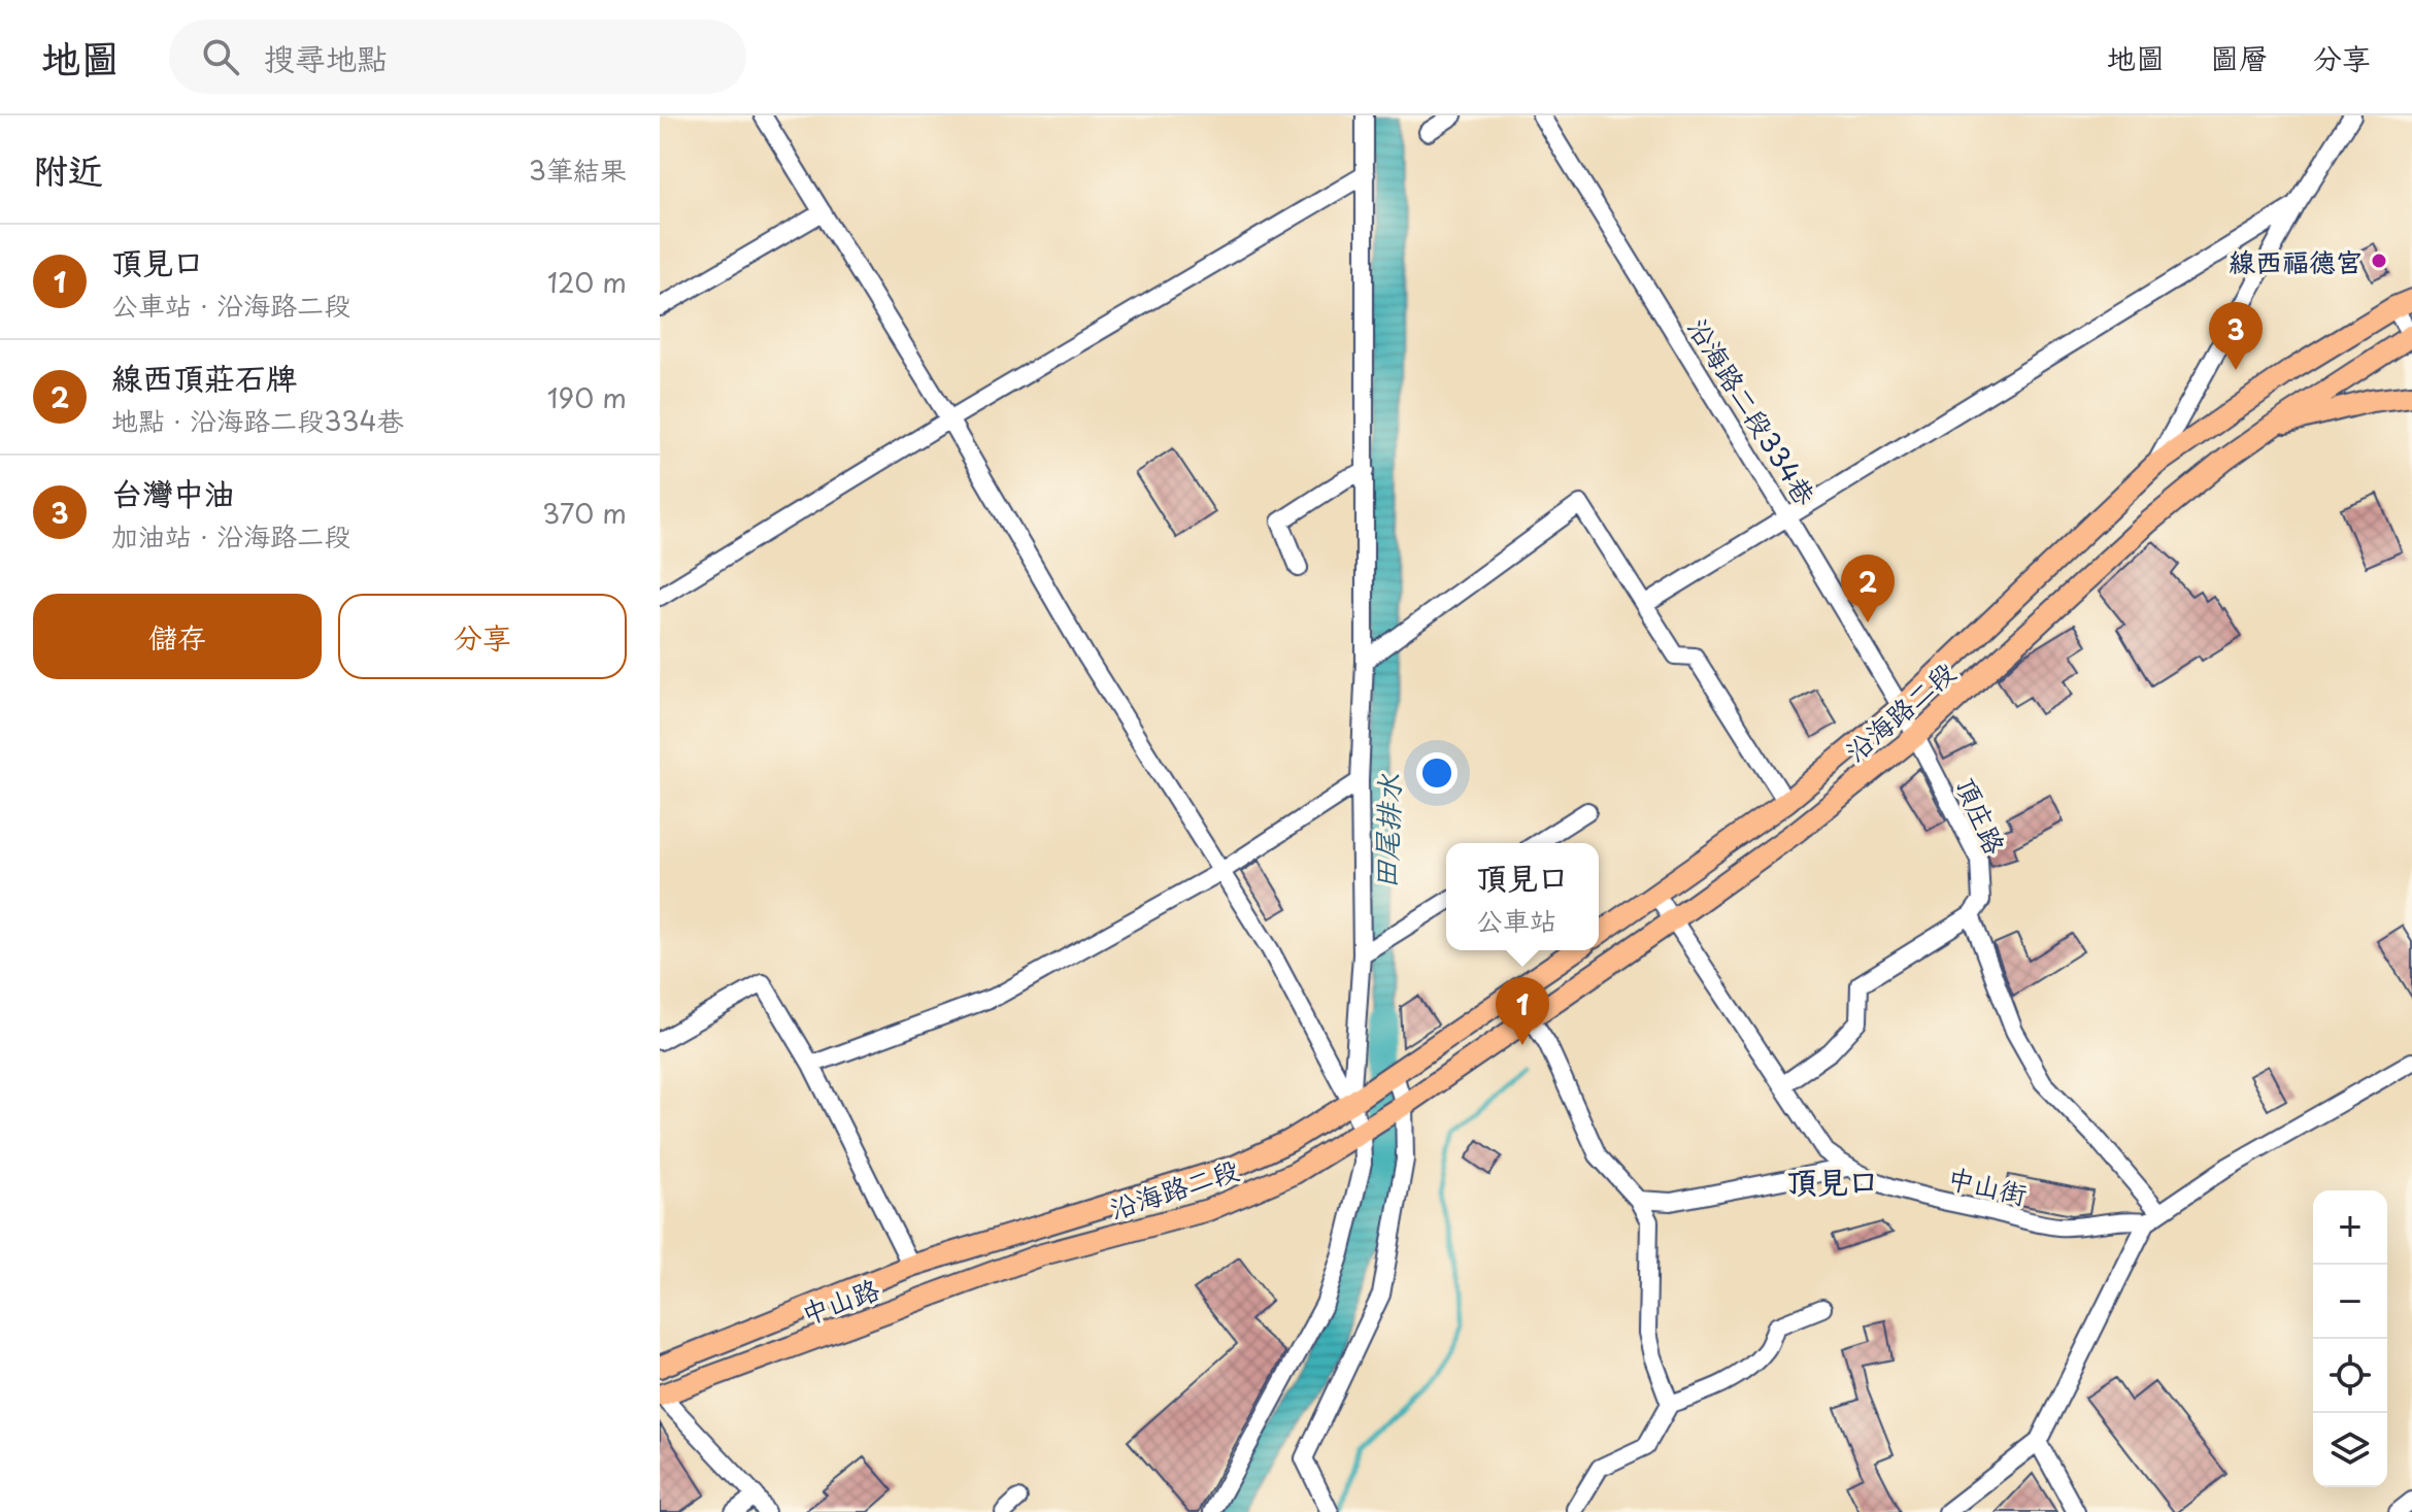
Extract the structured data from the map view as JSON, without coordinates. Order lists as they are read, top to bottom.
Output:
{
  "streets": {
    "main road": ["沿海路二段", "中山路"],
    "street": ["沿海路二段334巷", "頂庄路", "中山街"]
  },
  "crossings": [
    ["沿海路二段334巷", "沿海路二段"],
    ["沿海路二段334巷", "頂庄路"],
    ["沿海路二段", "頂庄路"],
    ["沿海路二段", "中山街"],
    ["沿海路二段", "中山路"]
  ],
  "districts": ["頂見口"],
  "water": ["田尾排水"],
  "places": ["線西福德宮"],
  "page": {
    "header": "地圖",
    "search": "搜尋地點",
    "nav": ["地圖", "圖層", "分享"],
    "heading": ["附近", "3筆結果"],
    "list": [
      {
        "mark": "1",
        "name": "頂見口",
        "note": "公車站 · 沿海路二段",
        "value": "120 m"
      },
      {
        "mark": "2",
        "name": "線西頂莊石牌",
        "note": "地點 · 沿海路二段334巷",
        "value": "190 m"
      },
      {
        "mark": "3",
        "name": "台灣中油",
        "note": "加油站 · 沿海路二段",
        "value": "370 m"
      }
    ],
    "pins": ["3", "2", "1"],
    "buttons": ["儲存", "分享"],
    "popup": ["頂見口", "公車站"],
    "map_buttons": ["+", "−"]
  }
}
